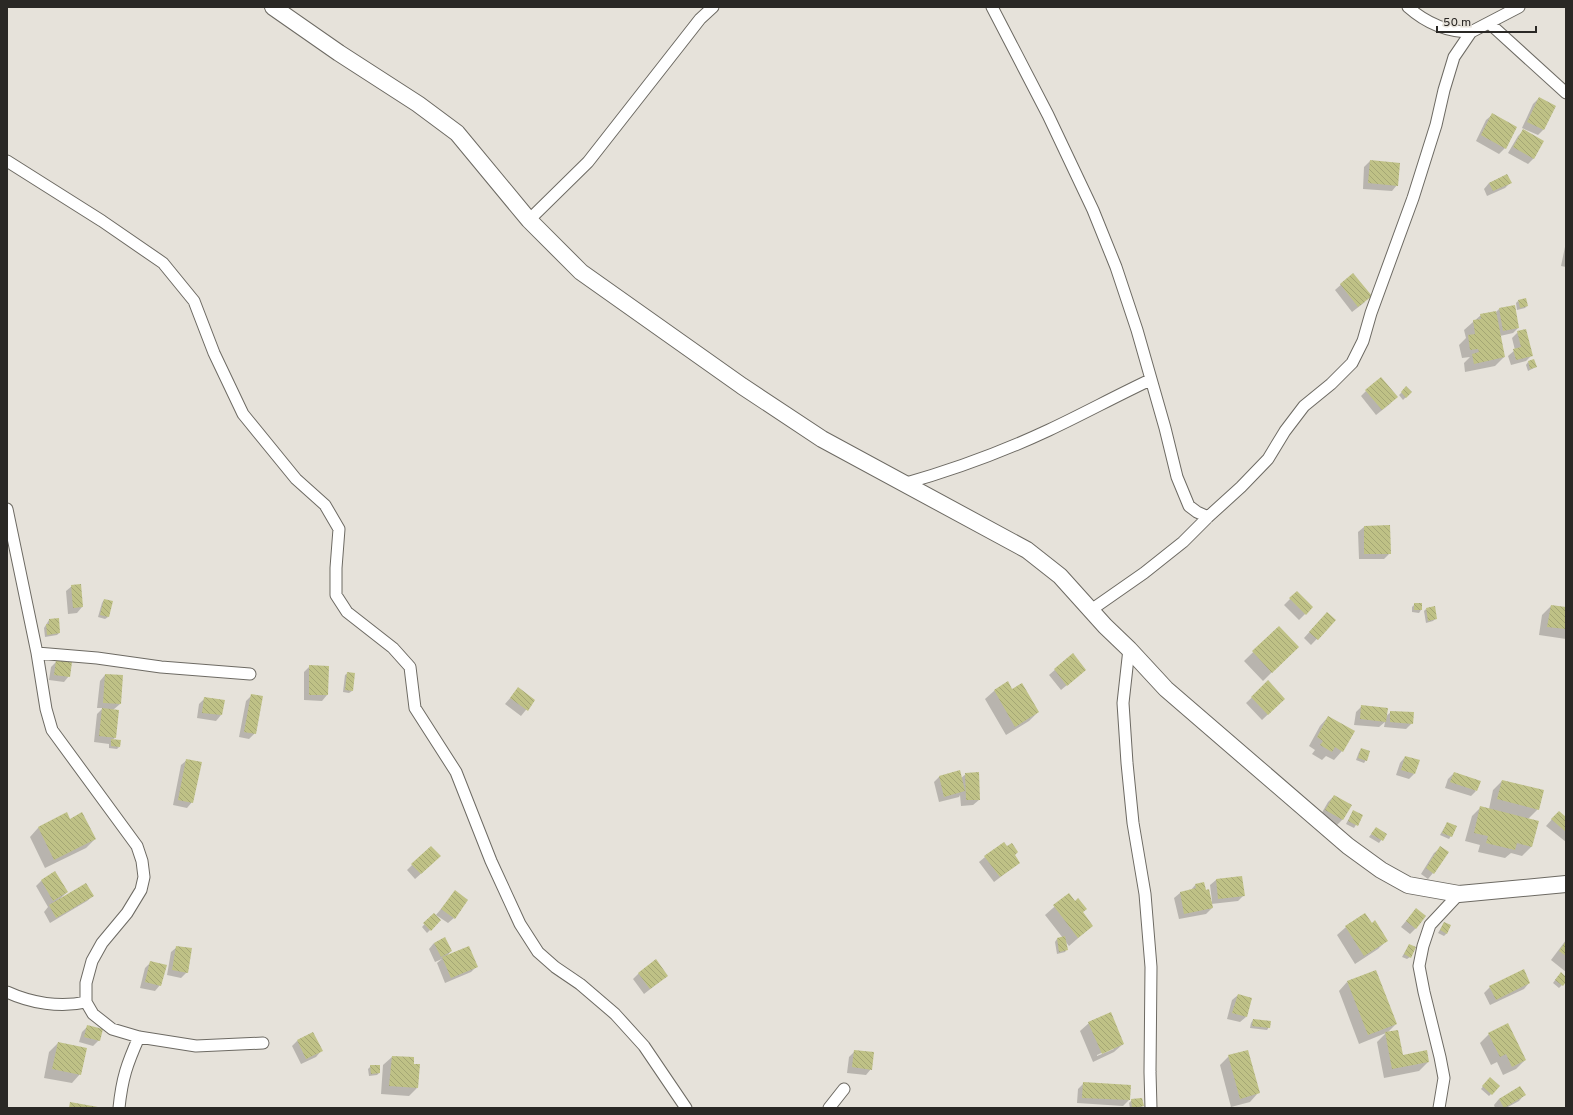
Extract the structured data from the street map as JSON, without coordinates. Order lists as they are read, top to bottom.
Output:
{
  "scale_bar": "50 m"
}
